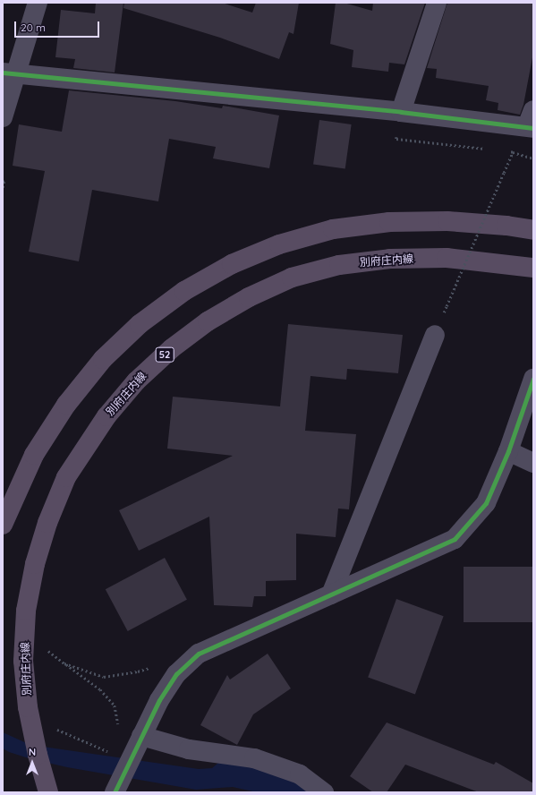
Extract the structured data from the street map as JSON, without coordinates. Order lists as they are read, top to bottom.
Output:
{
  "streets": {
    "main road": ["別府庄内線", "52"]
  },
  "scale_bar": "20 m",
  "north": "top"
}
